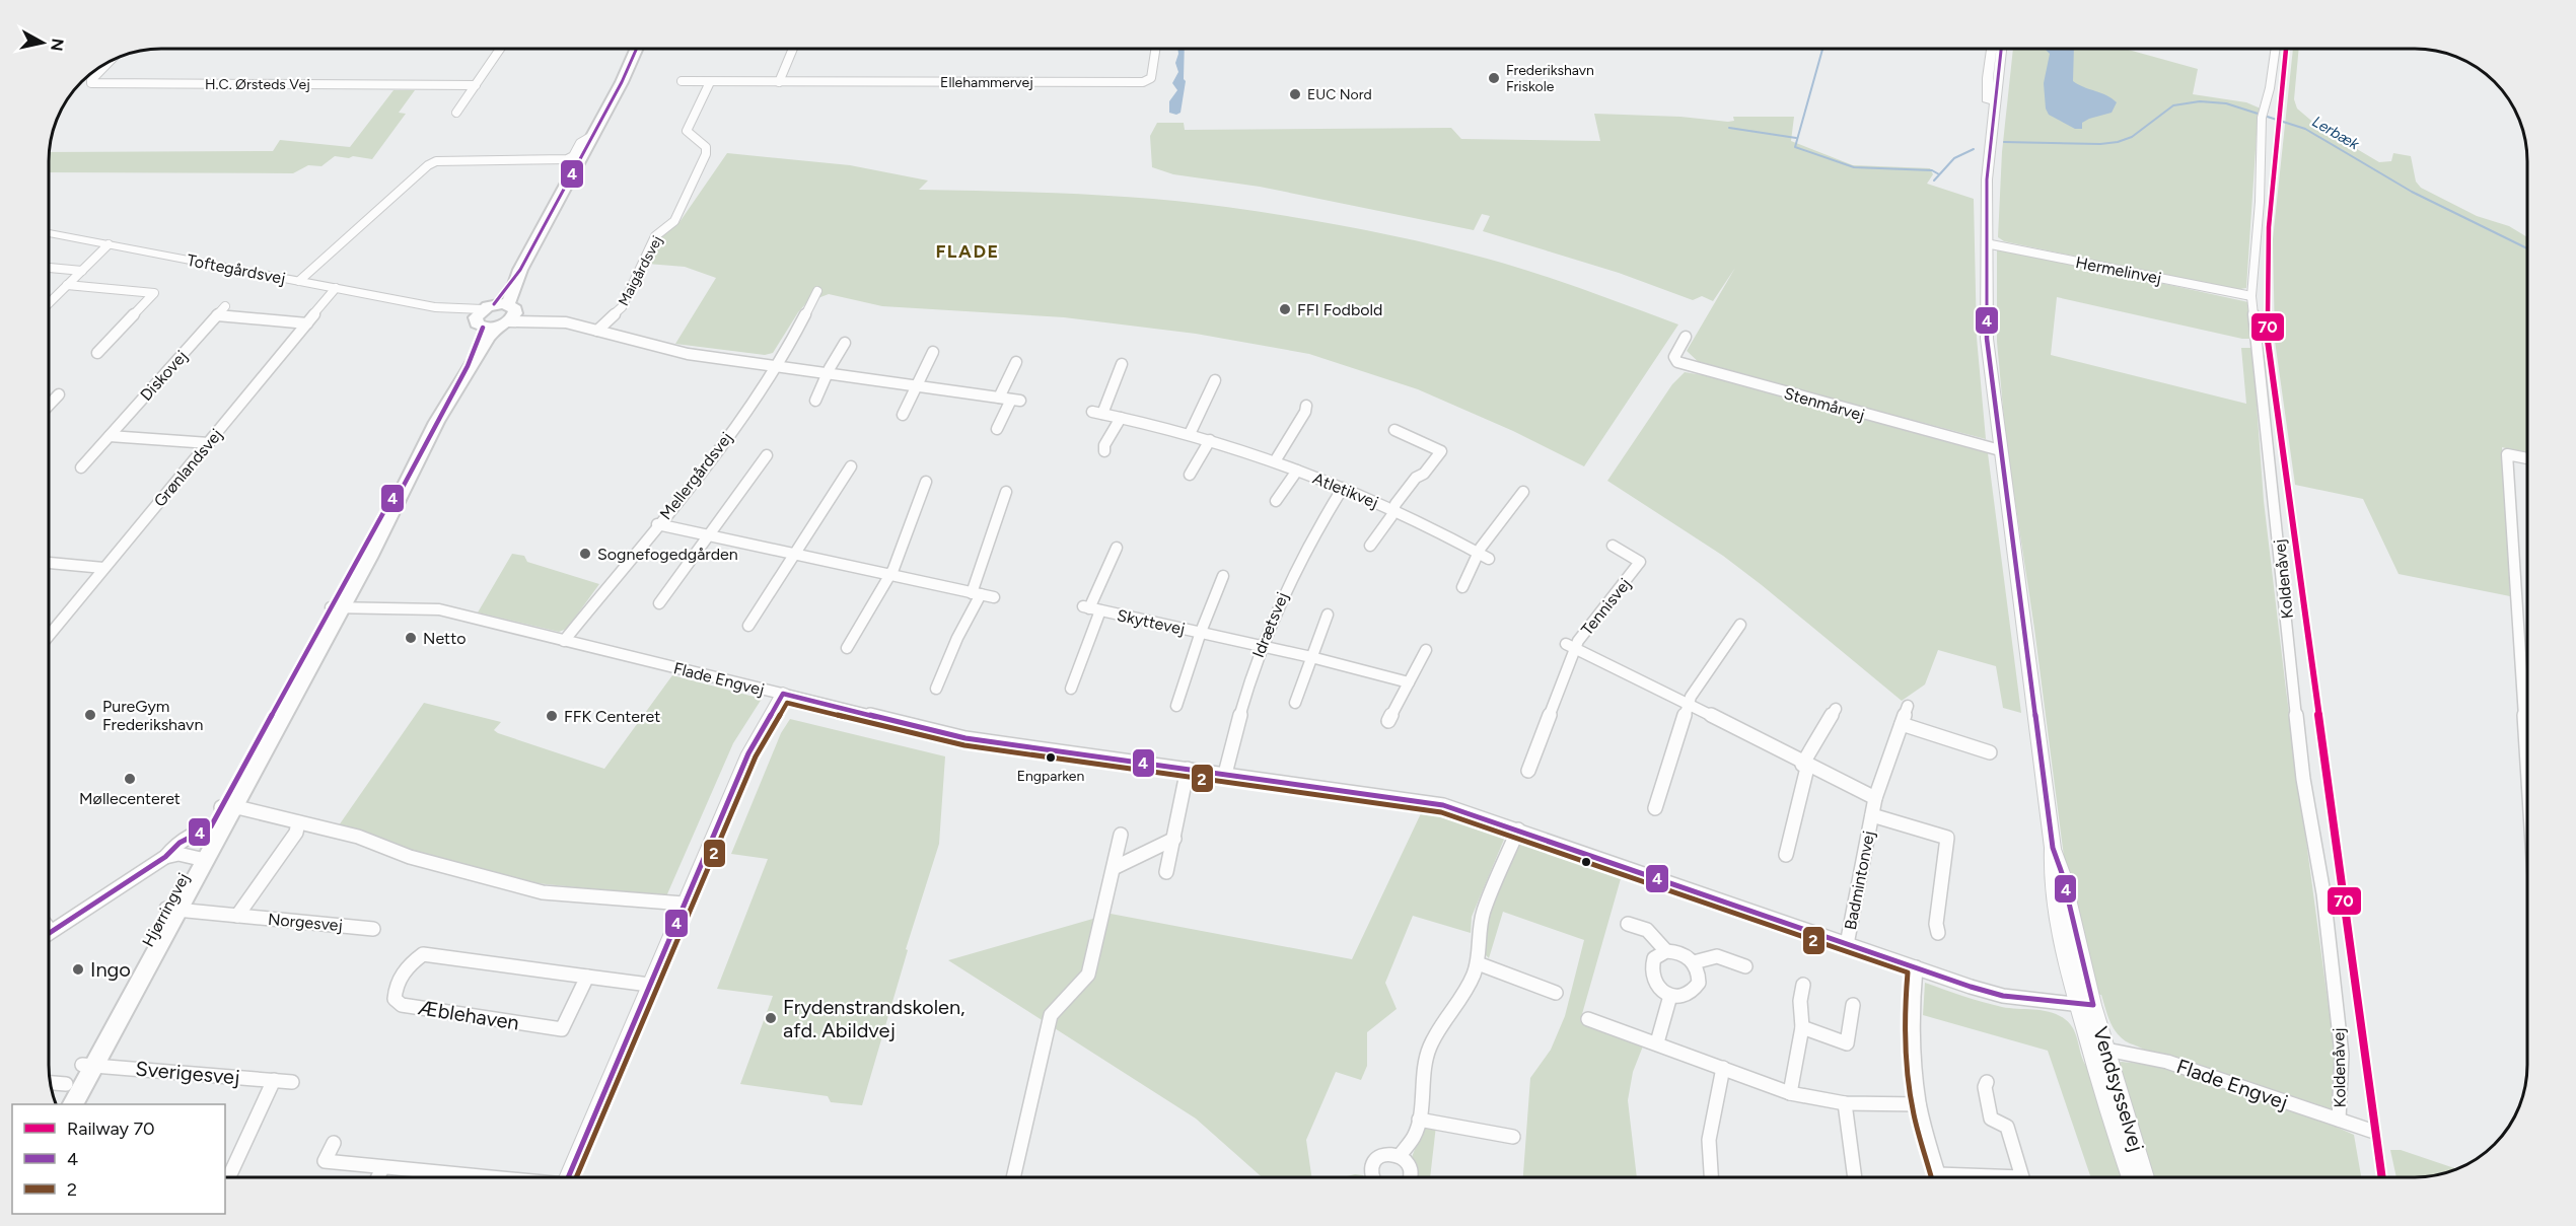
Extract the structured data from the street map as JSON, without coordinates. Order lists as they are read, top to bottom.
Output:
{
  "streets": {
    "main road": ["Hjørringvej"],
    "street": [
      "Ellehammervej",
      "H.C. Ørsteds Vej",
      "Toftegårdsvej",
      "Hermelinvej",
      "Maigårdsvej",
      "Diskovej",
      "Stenmårvej",
      "Grønlandsvej",
      "Mellergårdsvej",
      "Atletikvej",
      "Koldenåvej",
      "Tennisvej",
      "Skyttevej",
      "Idrætsvej",
      "Flade Engvej",
      "Badmintonvej",
      "Norgesvej",
      "Æblehaven",
      "Sverigesvej",
      "Vendsysselvej"
    ]
  },
  "crossings": [
    ["Ellehammervej", "Maigårdsvej"],
    ["Toftegårdsvej", "Grønlandsvej"],
    ["Toftegårdsvej", "Hjørringvej"],
    ["Hermelinvej", "Koldenåvej"],
    ["Hermelinvej", "Vendsysselvej"],
    ["Stenmårvej", "Vendsysselvej"],
    ["Mellergårdsvej", "Flade Engvej"],
    ["Atletikvej", "Idrætsvej"],
    ["Koldenåvej", "Flade Engvej"],
    ["Tennisvej", "Badmintonvej"],
    ["Skyttevej", "Idrætsvej"],
    ["Idrætsvej", "Flade Engvej"],
    ["Flade Engvej", "Badmintonvej"],
    ["Flade Engvej", "Hjørringvej"],
    ["Flade Engvej", "Vendsysselvej"],
    ["Hjørringvej", "Norgesvej"],
    ["Hjørringvej", "Sverigesvej"]
  ],
  "districts": ["FLADE"],
  "water": ["Lerbæk"],
  "places": [
    "Frederikshavn Friskole",
    "EUC Nord",
    "FFI Fodbold",
    "Sognefogedgården",
    "Netto",
    "PureGym Frederikshavn",
    "FFK Centeret",
    "Engparken",
    "Møllecenteret",
    "Ingo",
    "Frydenstrandskolen, afd. Abildvej"
  ],
  "lines": ["rail line 70", "transit line 4", "transit line 2"],
  "legend": ["Railway 70", "4", "2"],
  "north": "right"
}
